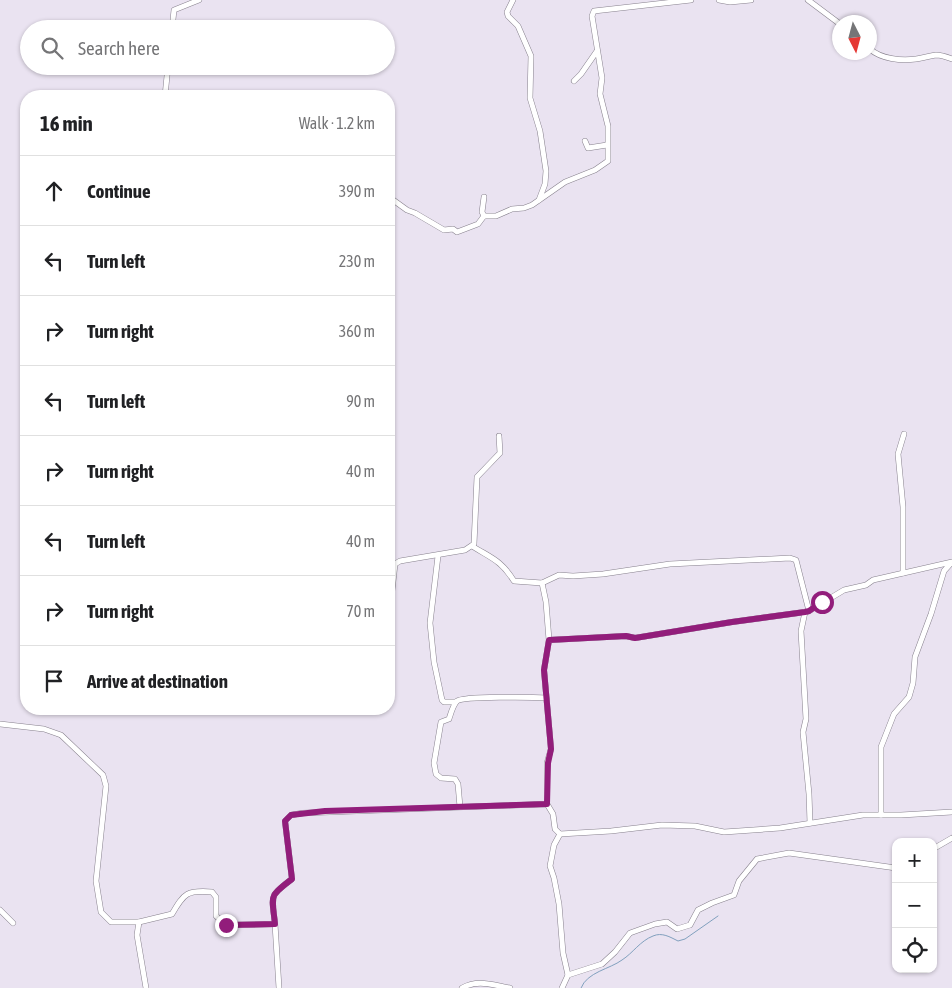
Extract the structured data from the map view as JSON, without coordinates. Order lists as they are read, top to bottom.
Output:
{
  "north": "bottom",
  "page": {
    "search": "Search here",
    "heading": ["16 min", "Walk · 1.2 km"],
    "list": [
      ["Continue", "390 m"],
      ["Turn left", "230 m"],
      ["Turn right", "360 m"],
      ["Turn left", "90 m"],
      ["Turn right", "40 m"],
      ["Turn left", "40 m"],
      ["Turn right", "70 m"],
      "Arrive at destination"
    ],
    "map_buttons": ["+", "−"]
  }
}
